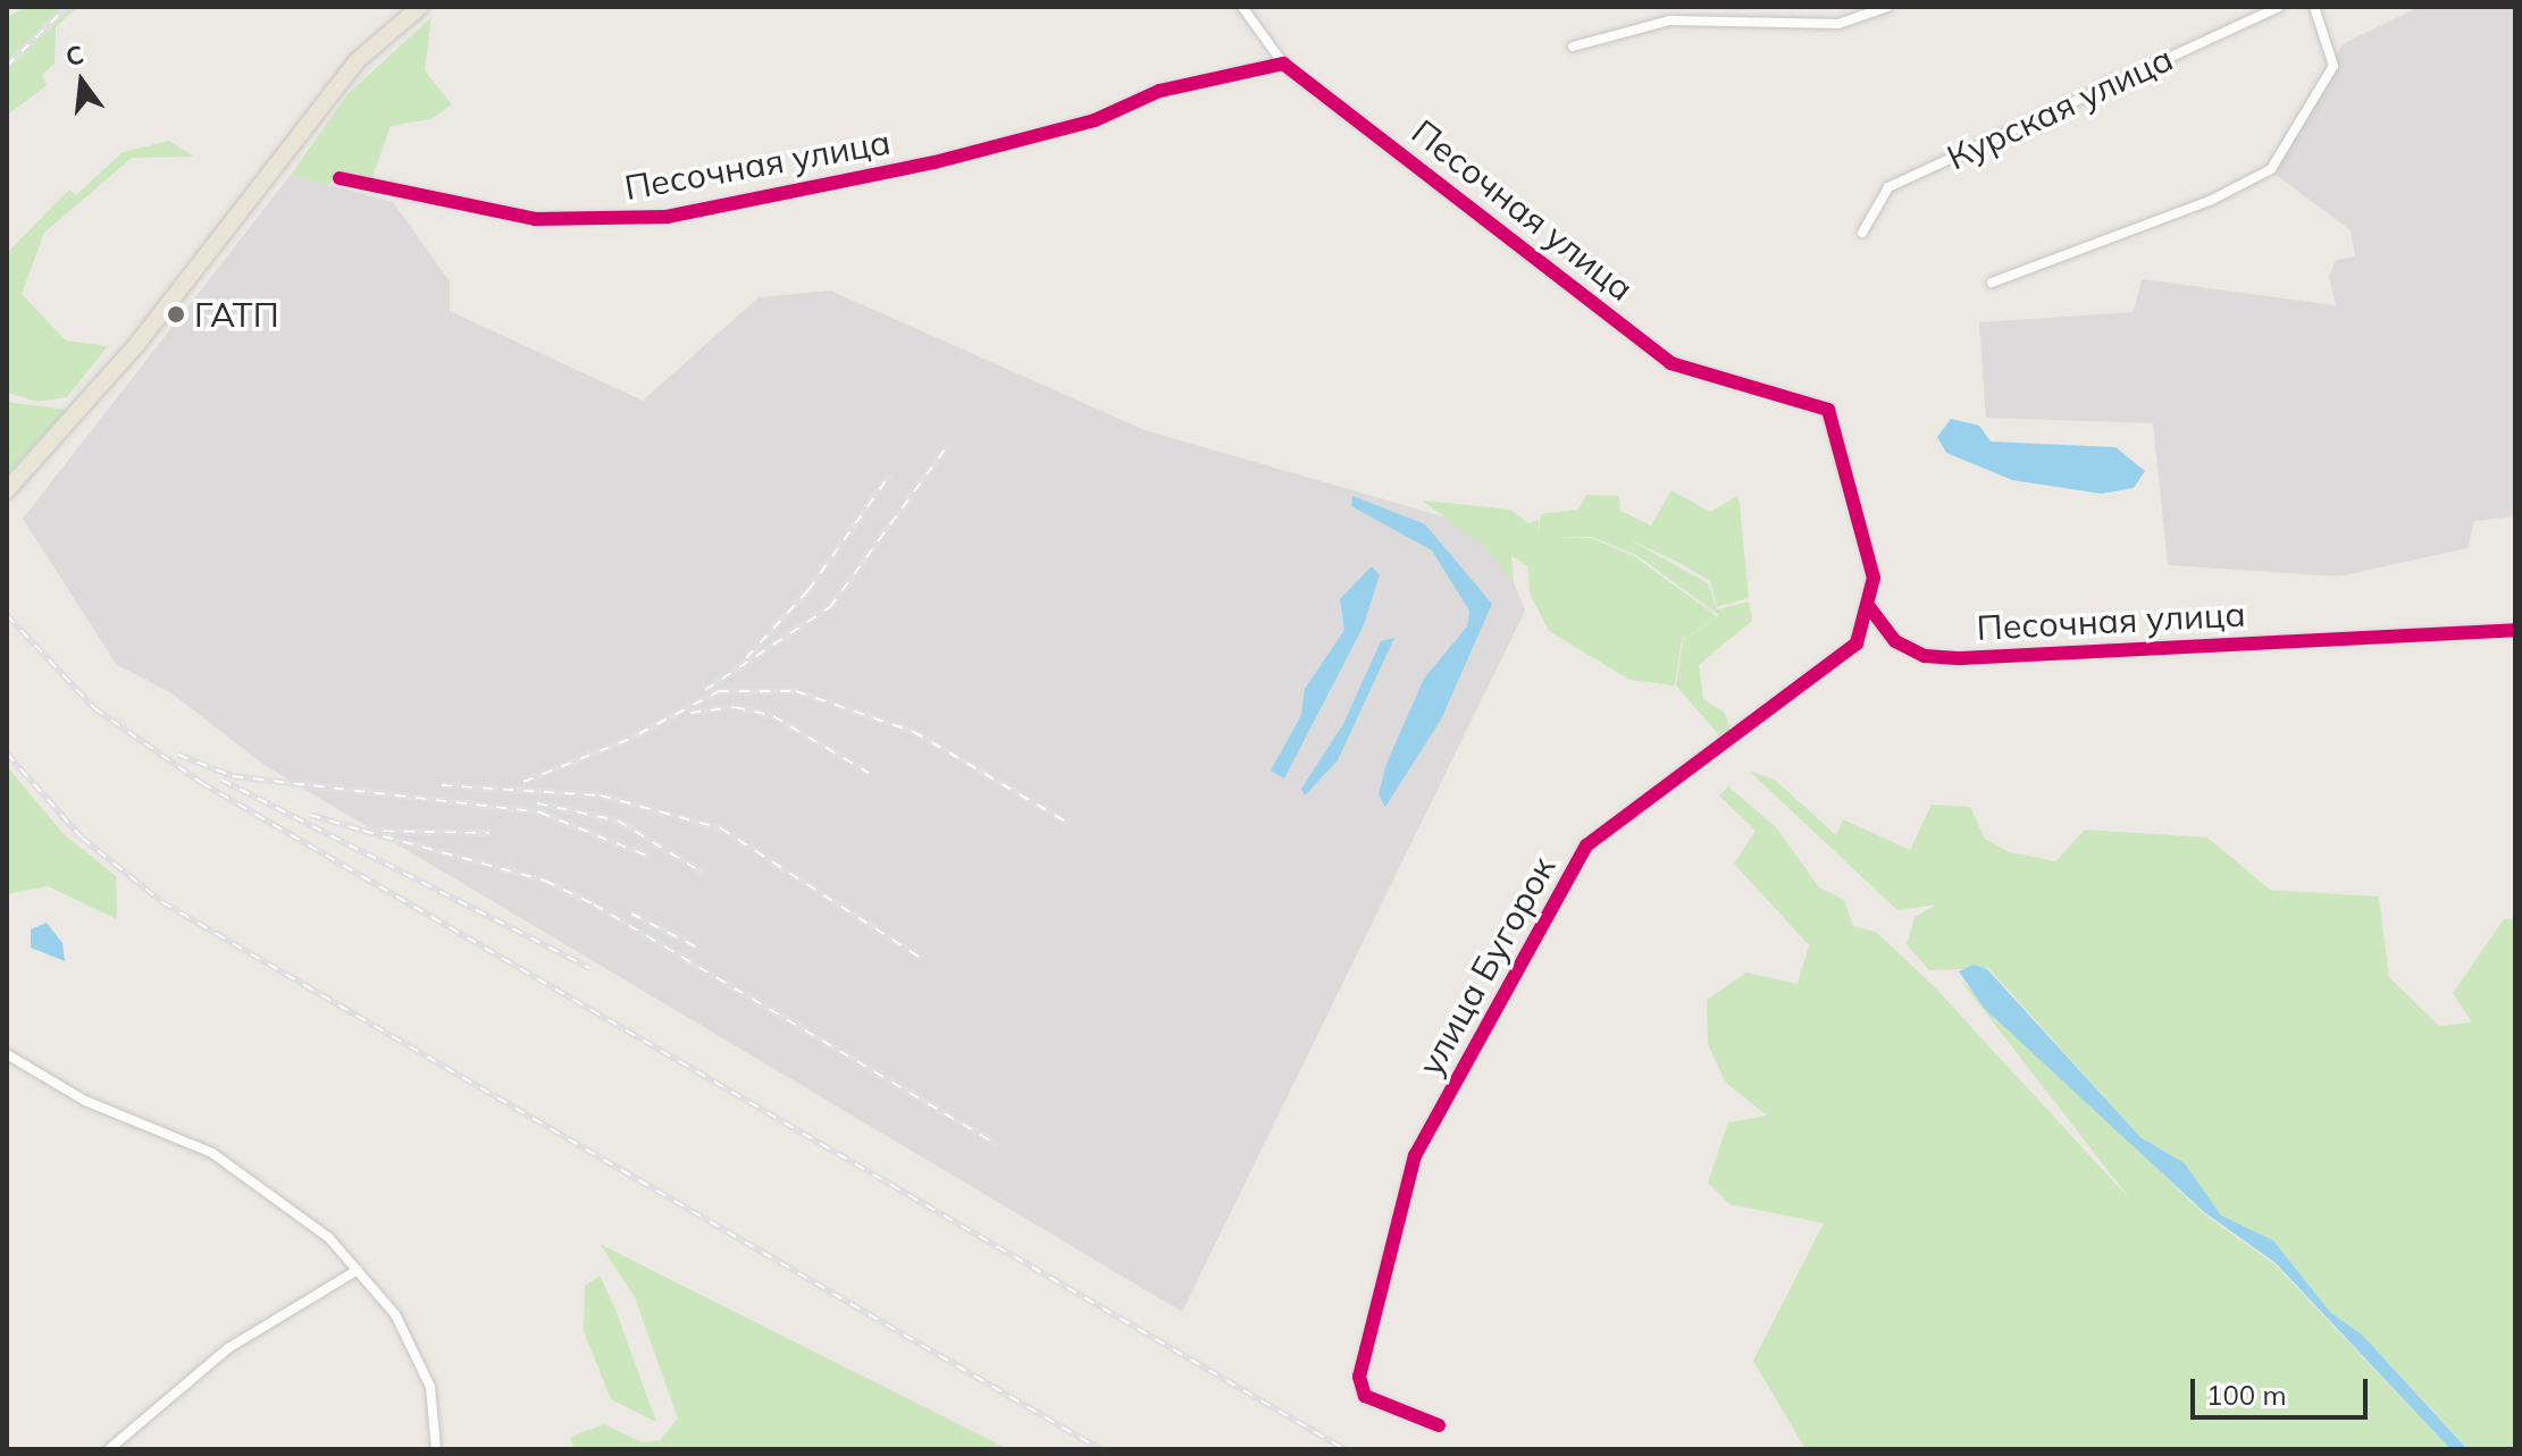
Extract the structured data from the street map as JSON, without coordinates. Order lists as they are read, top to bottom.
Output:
{
  "streets": {
    "street": ["Курская улица", "Песочная улица", "улица Бугорок"]
  },
  "crossings": [
    ["Песочная улица", "улица Бугорок"]
  ],
  "places": ["ГАТП"],
  "scale_bar": "100 m",
  "north": "top"
}
